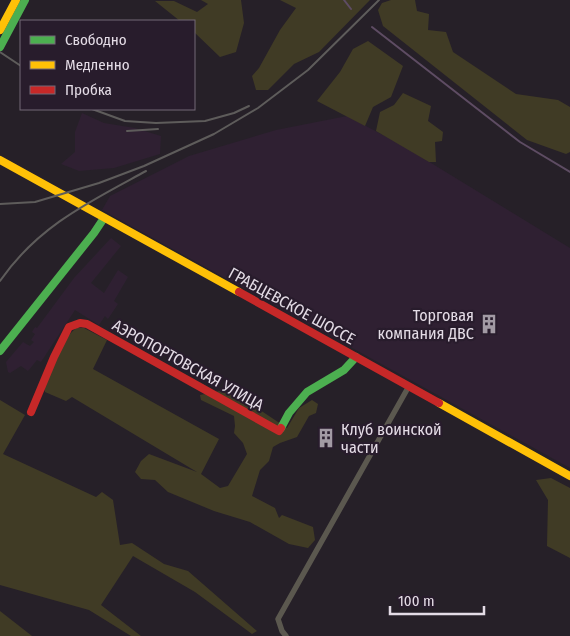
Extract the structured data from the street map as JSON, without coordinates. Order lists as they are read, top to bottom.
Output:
{
  "streets": {
    "main road": ["ГРАБЦЕВСКОЕ ШОССЕ", "АЭРОПОРТОВСКАЯ УЛИЦА"]
  },
  "crossings": [
    ["ГРАБЦЕВСКОЕ ШОССЕ", "АЭРОПОРТОВСКАЯ УЛИЦА"]
  ],
  "places": {
    "building": ["Торговая компания ДВС", "Клуб воинской части"]
  },
  "legend": ["Свободно", "Медленно", "Пробка"],
  "scale_bar": "100 m"
}
